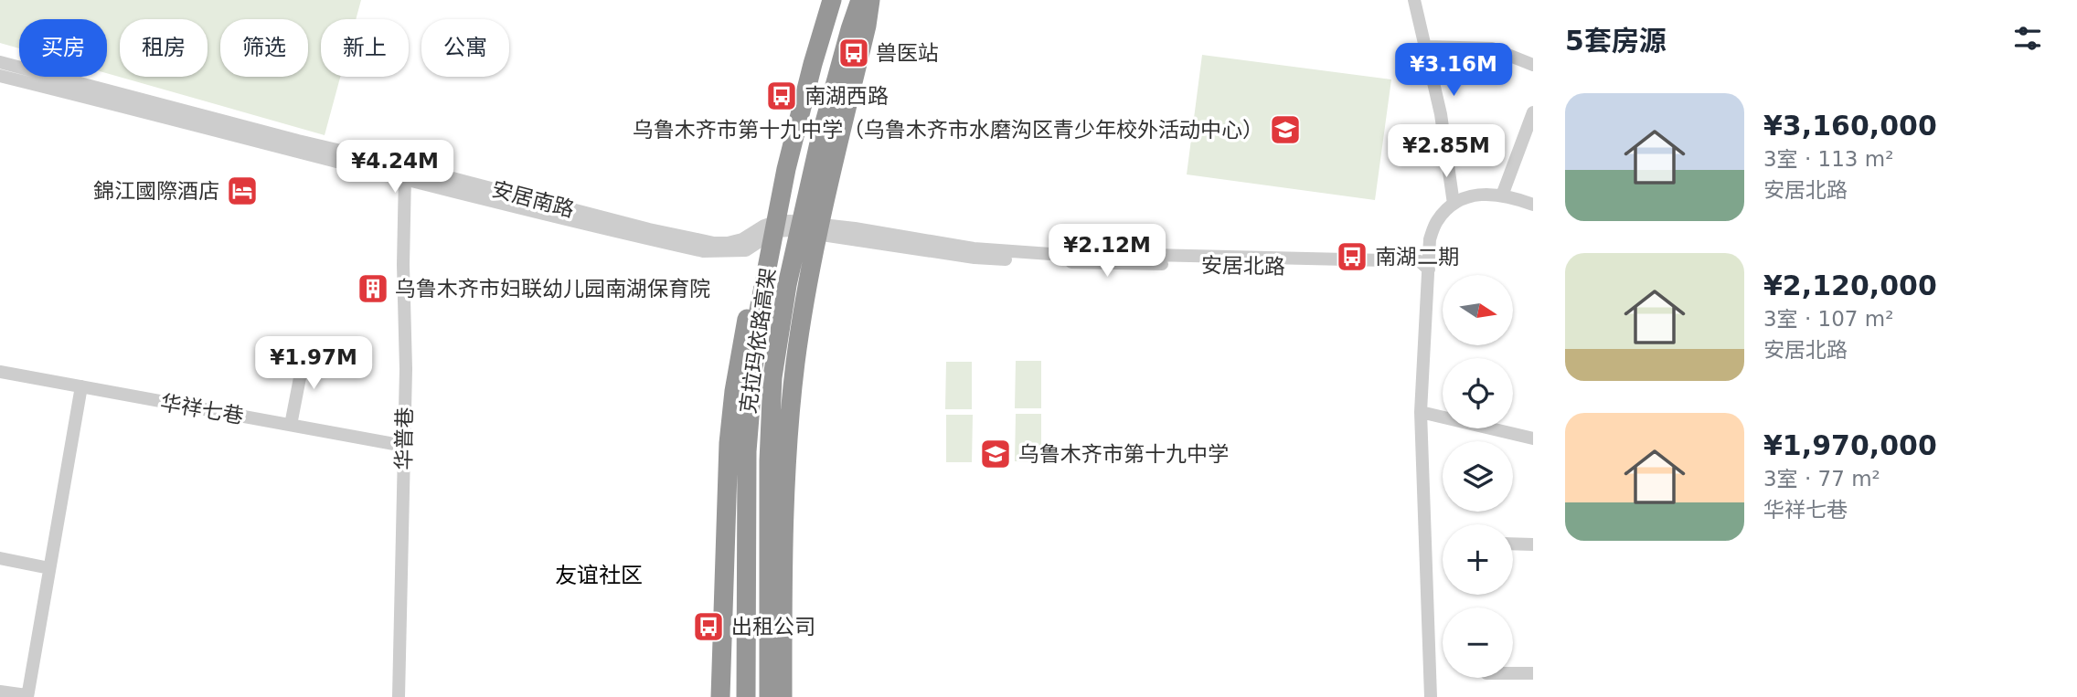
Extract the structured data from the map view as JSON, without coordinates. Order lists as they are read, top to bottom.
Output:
{
  "streets": {
    "highway": ["克拉玛依路高架"],
    "street": [
      "安居南路",
      "安居北路",
      "华祥七巷",
      "华普巷"
    ]
  },
  "crossings": [
    ["安居南路", "安居北路"],
    ["安居南路", "华普巷"],
    ["华祥七巷", "华普巷"]
  ],
  "districts": ["友谊社区"],
  "places": {
    "bus stop": [
      "兽医站",
      "南湖西路",
      "南湖二期",
      "出租公司"
    ],
    "school or university": ["乌鲁木齐市第十九中学（乌鲁木齐市水磨沟区青少年校外活动中心）", "乌鲁木齐市第十九中学"],
    "hotel": ["錦江國際酒店"],
    "building": ["乌鲁木齐市妇联幼儿园南湖保育院"]
  },
  "north": "right",
  "page": {
    "heading": "5套房源",
    "chip": [
      "买房",
      "租房",
      "筛选",
      "新上",
      "公寓"
    ],
    "price": [
      "¥3.16M",
      "¥2.85M",
      "¥4.24M",
      "¥2.12M",
      "¥1.97M"
    ],
    "list": [
      {
        "name": "¥3,160,000",
        "note": "3室 · 113 m² · 安居北路"
      },
      {
        "name": "¥2,120,000",
        "note": "3室 · 107 m² · 安居北路"
      },
      {
        "name": "¥1,970,000",
        "note": "3室 · 77 m² · 华祥七巷"
      }
    ],
    "map_buttons": ["+", "−"]
  }
}
